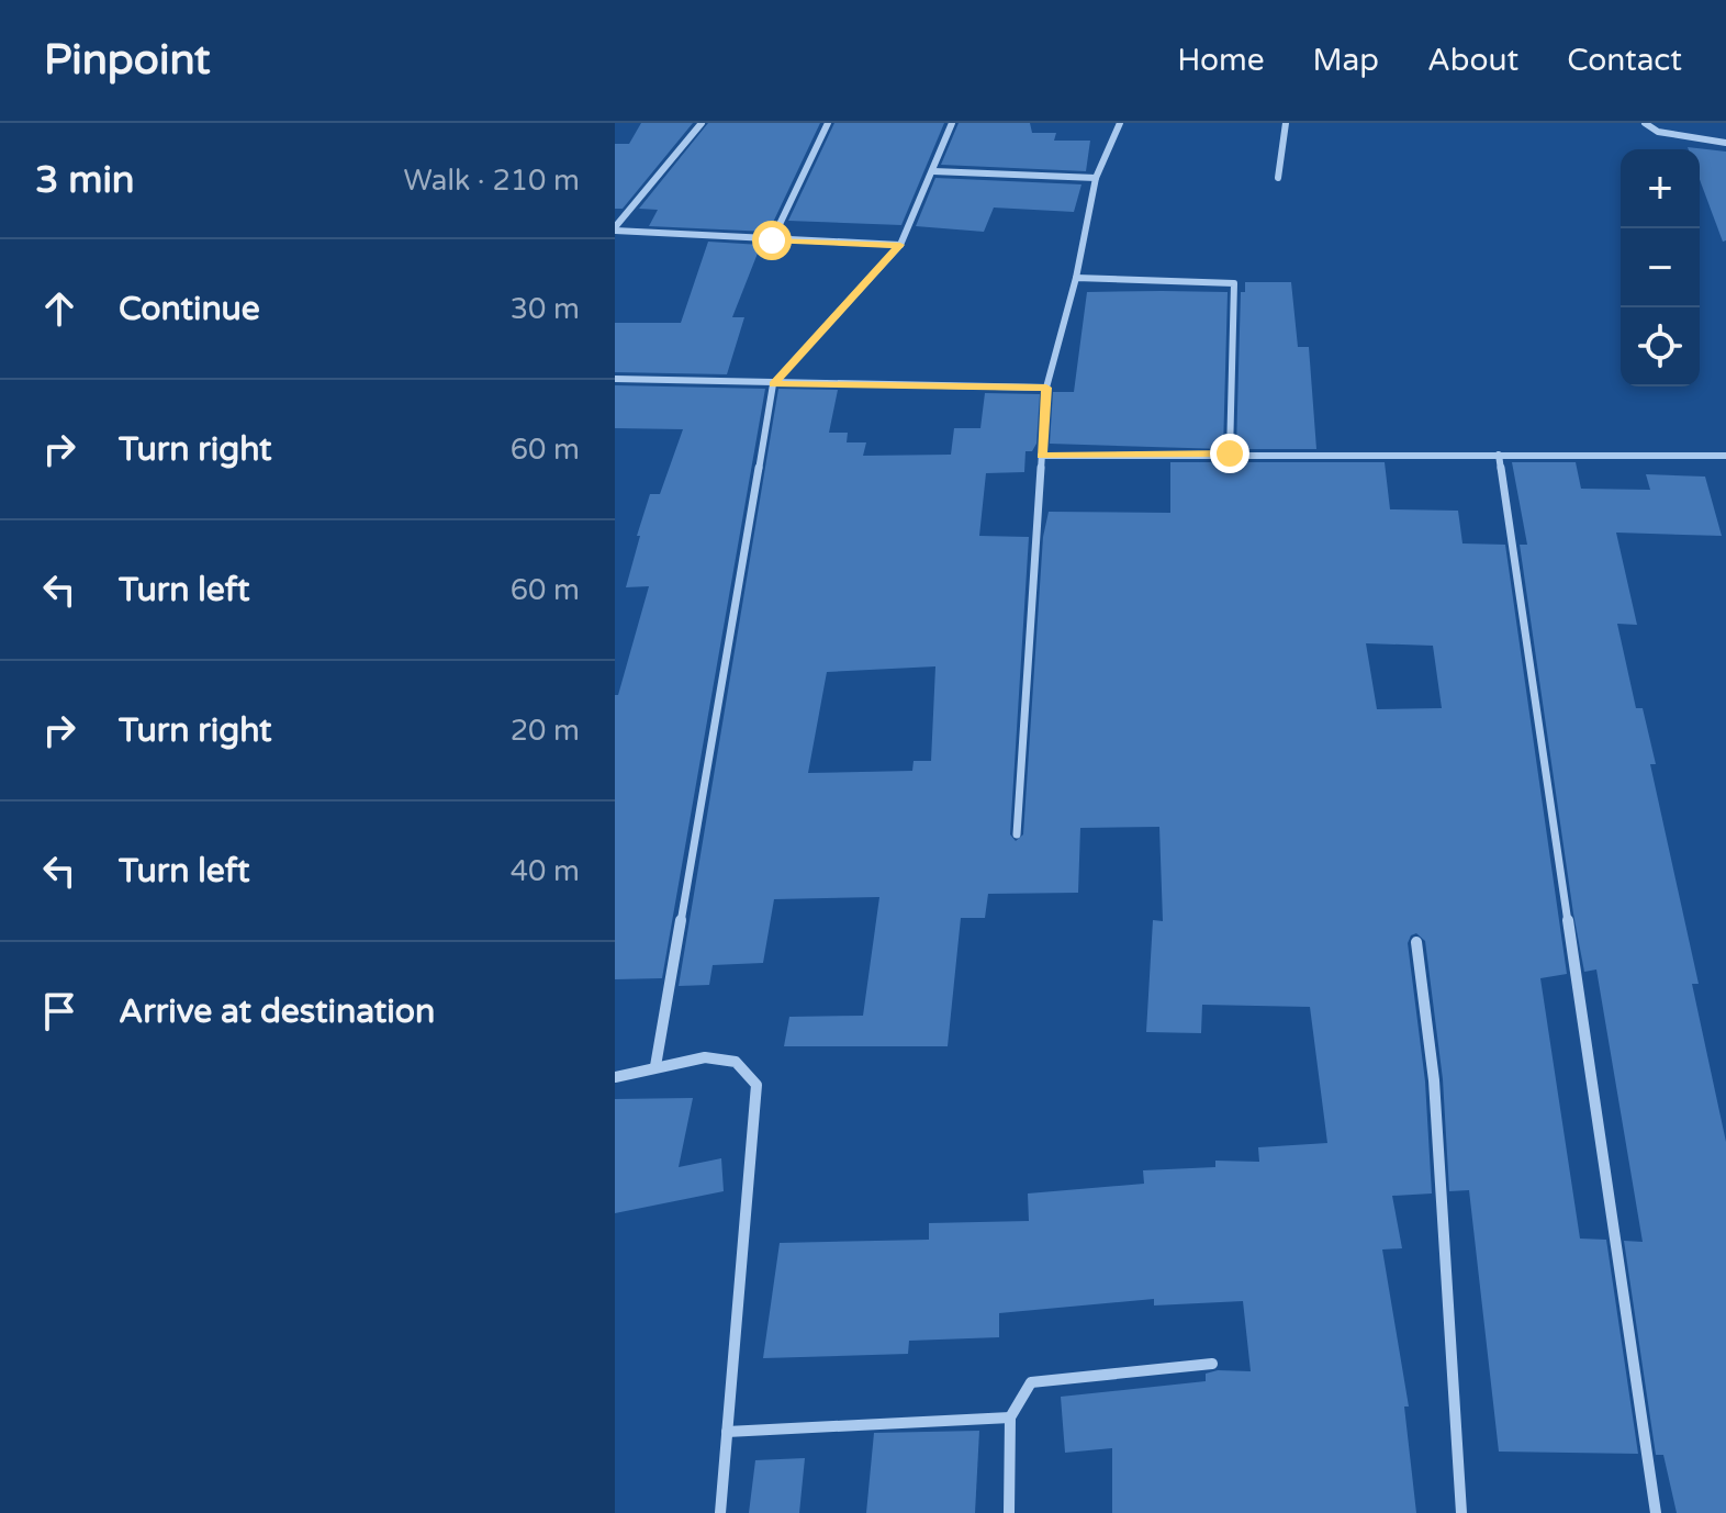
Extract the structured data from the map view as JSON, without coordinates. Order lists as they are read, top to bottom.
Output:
{
  "page": {
    "header": "Pinpoint",
    "nav": [
      "Home",
      "Map",
      "About",
      "Contact"
    ],
    "heading": ["3 min", "Walk · 210 m"],
    "map_buttons": ["+", "−"],
    "list": [
      ["Continue", "30 m"],
      ["Turn right", "60 m"],
      ["Turn left", "60 m"],
      ["Turn right", "20 m"],
      ["Turn left", "40 m"],
      "Arrive at destination"
    ]
  }
}
